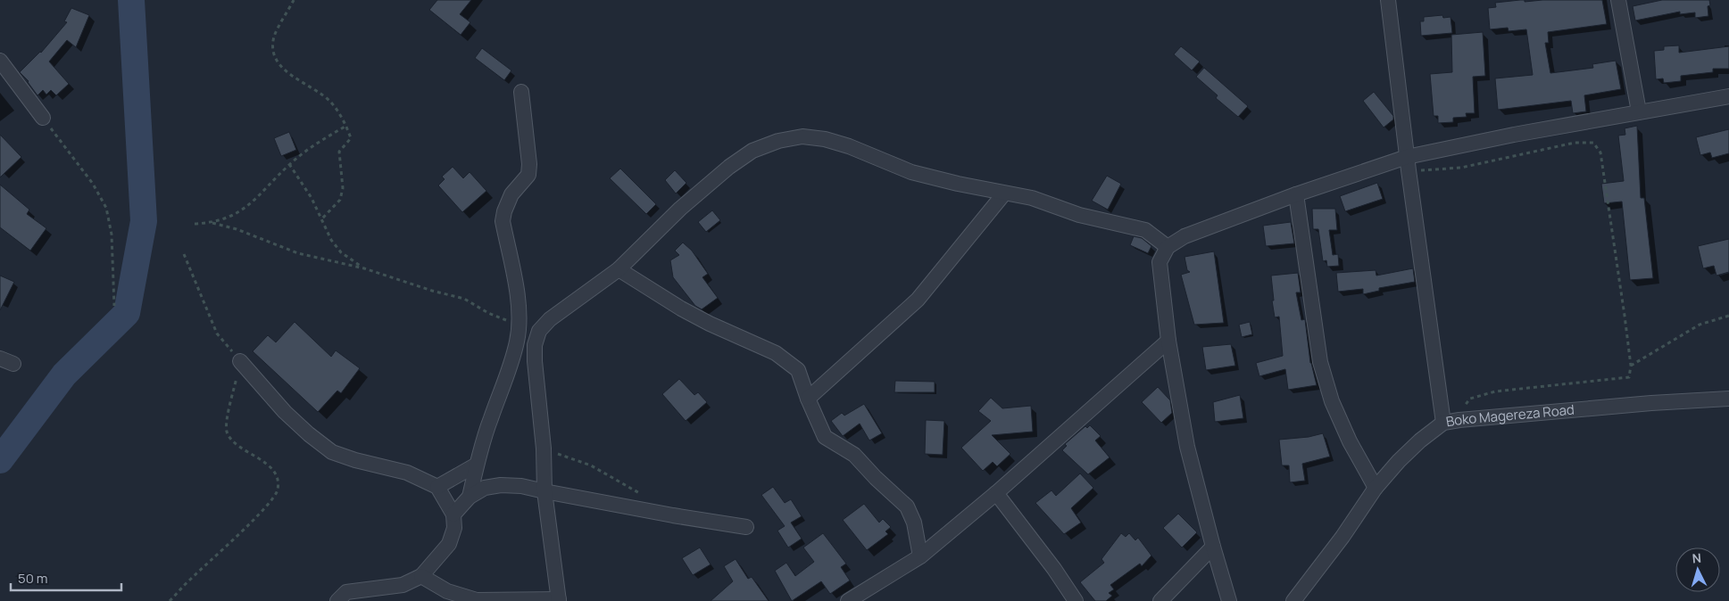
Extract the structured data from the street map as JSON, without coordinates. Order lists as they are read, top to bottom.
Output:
{
  "streets": {
    "street": ["Boko Magereza Road"]
  },
  "scale_bar": "50 m",
  "north": "top"
}
